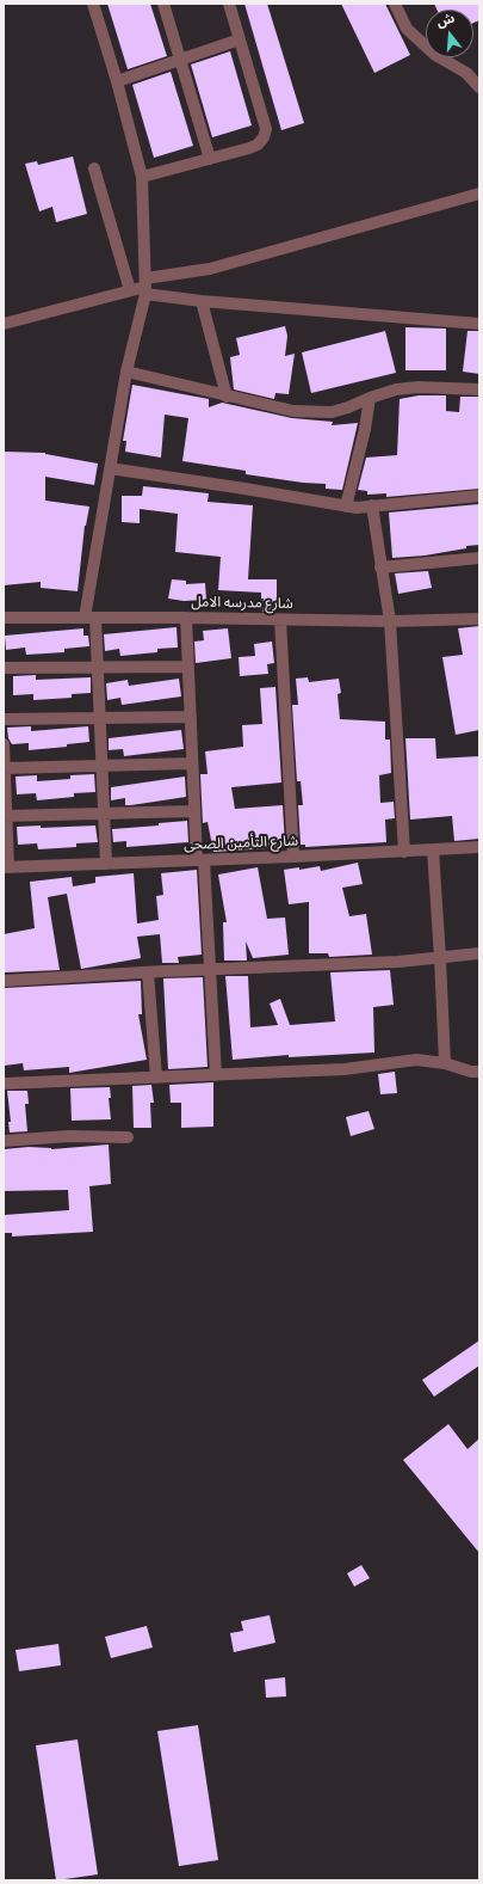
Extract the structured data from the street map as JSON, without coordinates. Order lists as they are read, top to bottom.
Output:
{
  "streets": {
    "street": ["شارع مدرسه الامل", "شارع التأمين الصحى"]
  },
  "north": "top"
}
